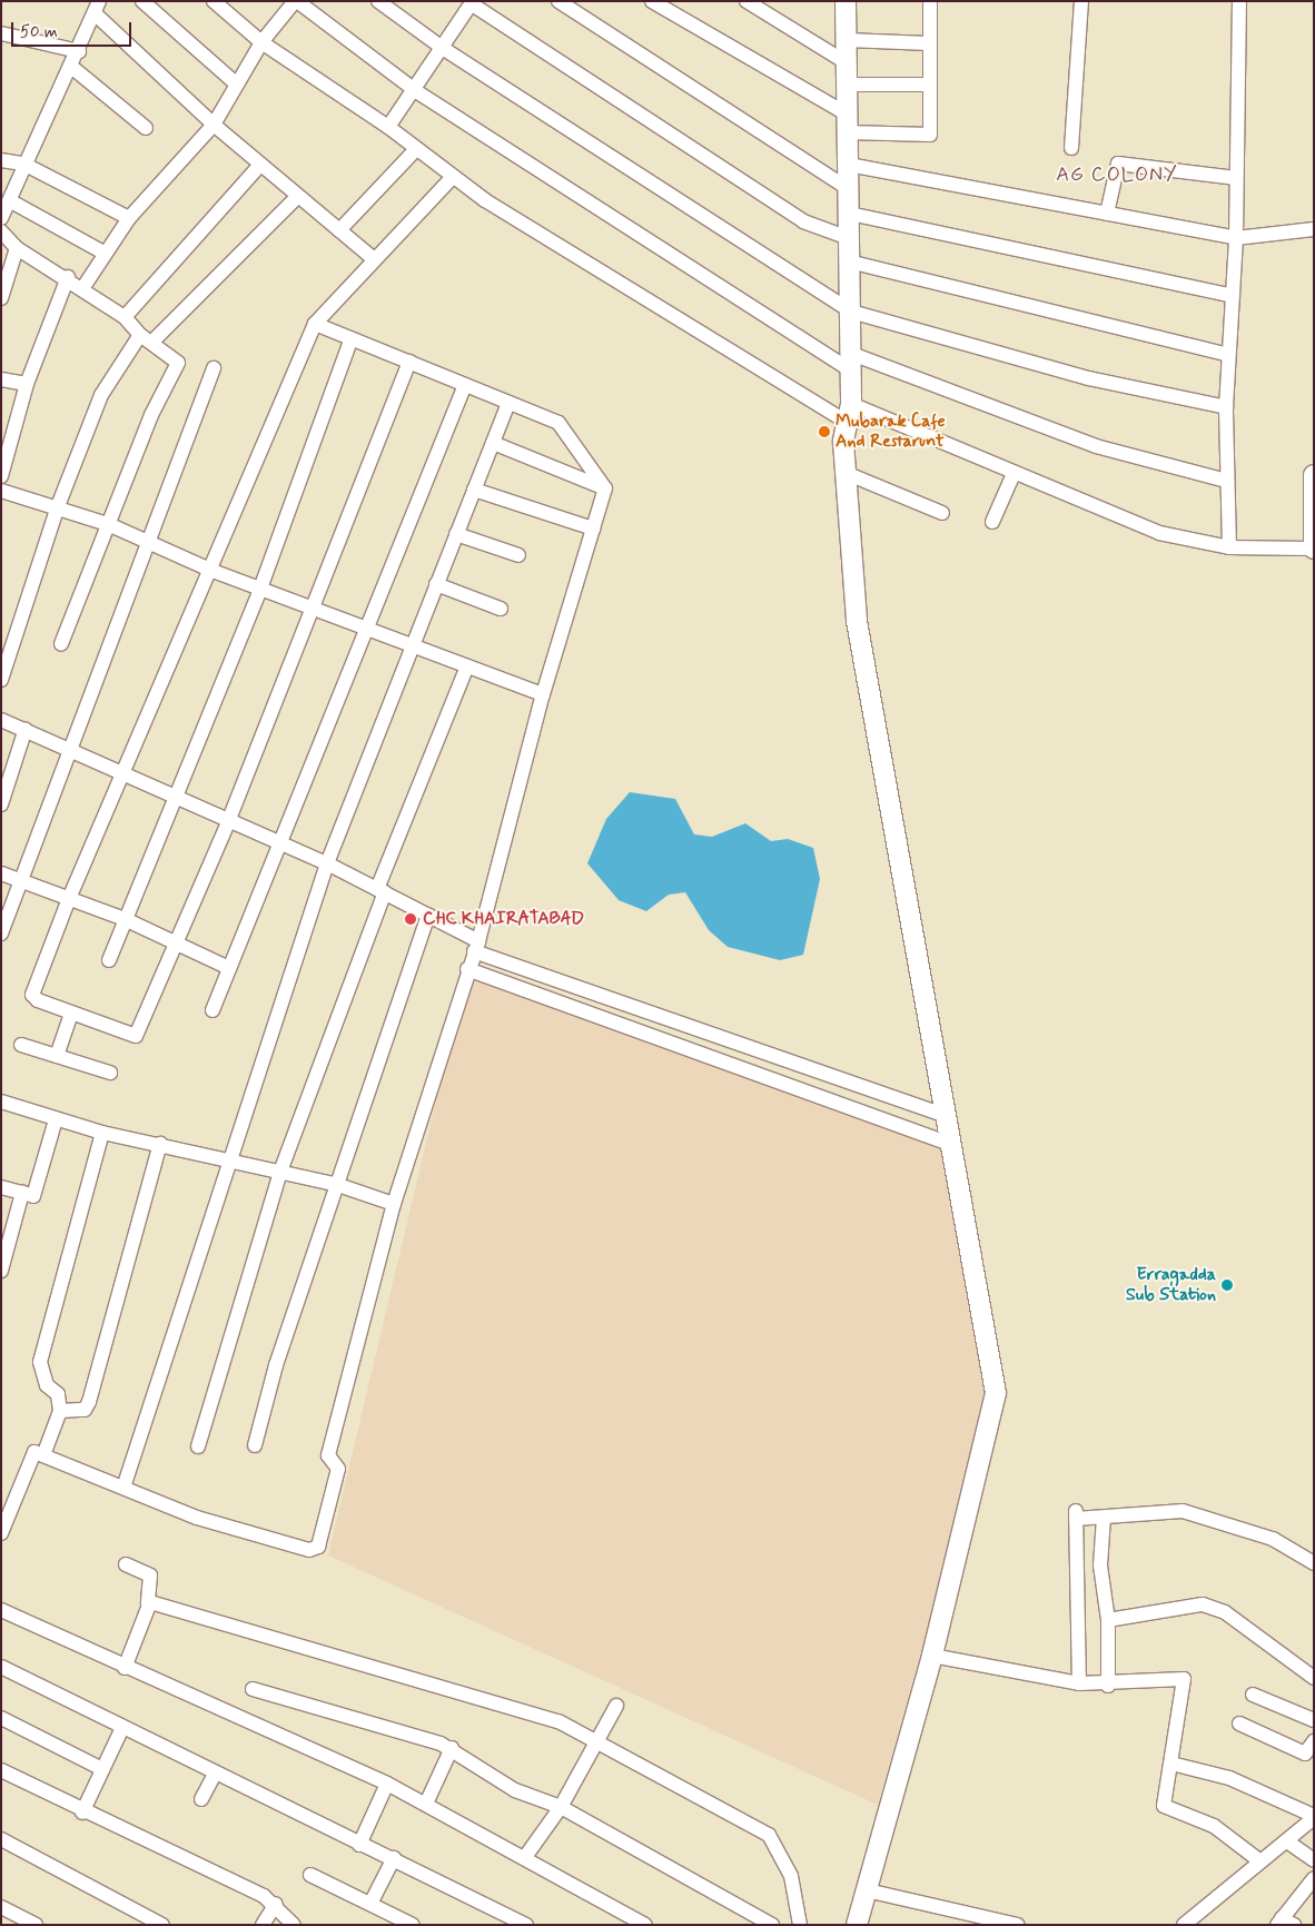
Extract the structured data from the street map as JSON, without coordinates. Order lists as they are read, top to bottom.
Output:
{
  "districts": ["AG COLONY"],
  "places": ["Mubarak Cafe And Restarunt", "CHC KHAIRATABAD", "Erragadda Sub Station"],
  "scale_bar": "50 m"
}
